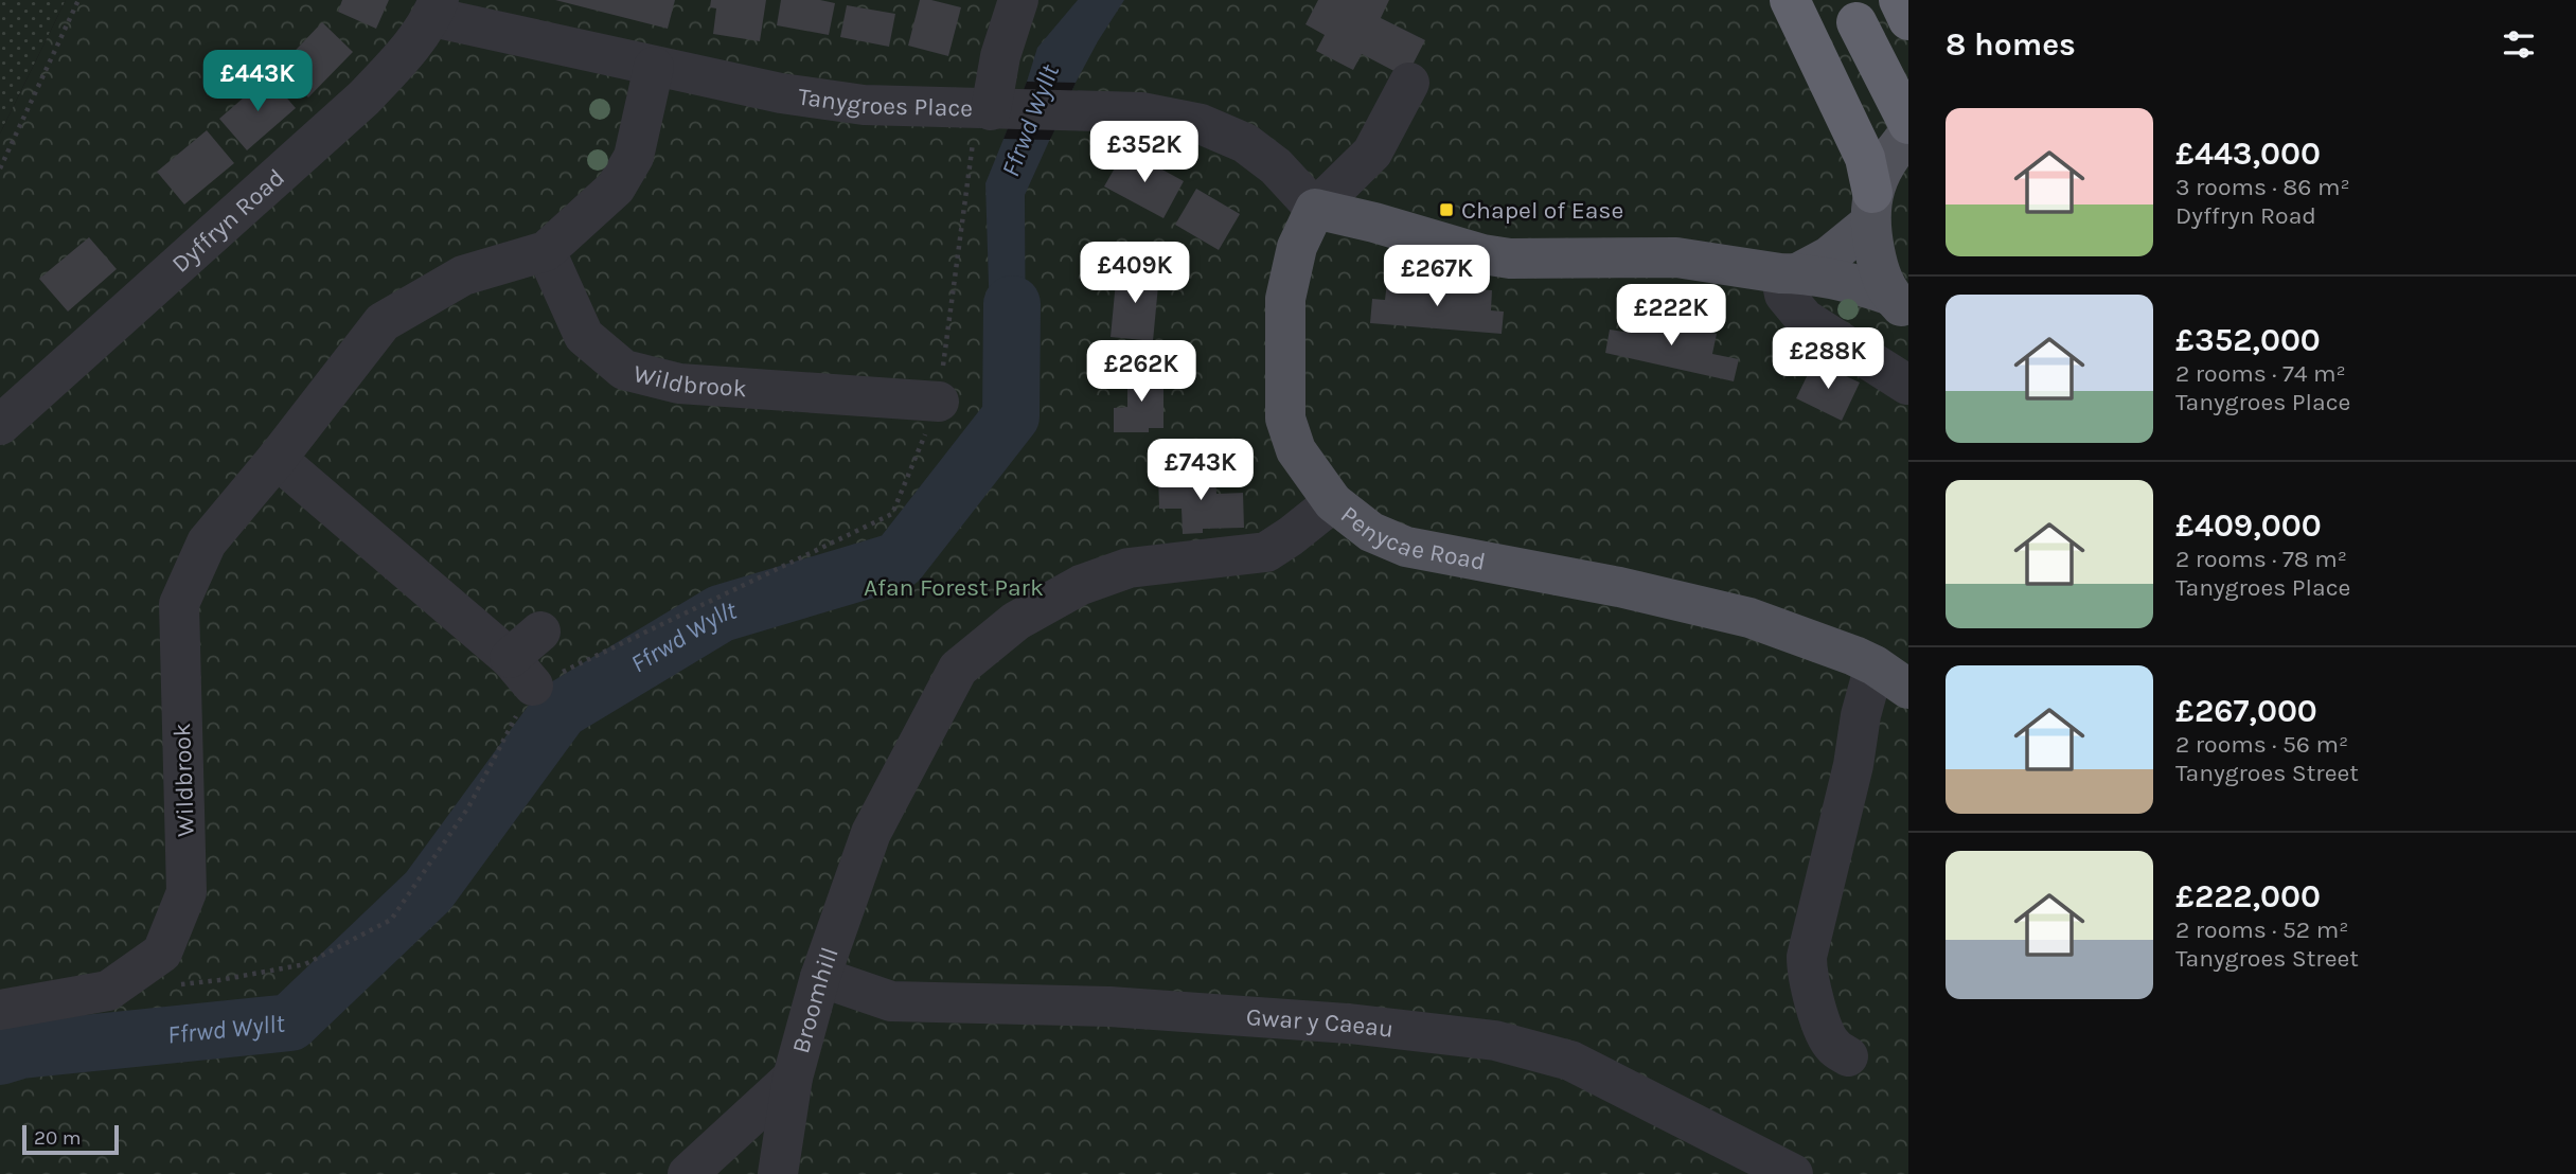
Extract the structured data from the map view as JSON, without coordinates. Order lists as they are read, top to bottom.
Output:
{
  "streets": {
    "main road": ["Penycae Road"],
    "street": [
      "Tanygroes Place",
      "Dyffryn Road",
      "Wildbrook",
      "Broomhill",
      "Gwar y Caeau"
    ]
  },
  "crossings": [
    ["Tanygroes Place", "Dyffryn Road"],
    ["Tanygroes Place", "Wildbrook"],
    ["Penycae Road", "Broomhill"],
    ["Broomhill", "Gwar y Caeau"]
  ],
  "water": ["Ffrwd Wyllt"],
  "parks": ["Afan Forest Park"],
  "places": {
    "transit": ["Chapel of Ease"]
  },
  "scale_bar": "20 m",
  "page": {
    "heading": "8 homes",
    "price": [
      "£443K",
      "£352K",
      "£409K",
      "£267K",
      "£222K",
      "£288K",
      "£262K",
      "£743K"
    ],
    "list": [
      {
        "name": "£443,000",
        "note": "3 rooms · 86 m² · Dyffryn Road"
      },
      {
        "name": "£352,000",
        "note": "2 rooms · 74 m² · Tanygroes Place"
      },
      {
        "name": "£409,000",
        "note": "2 rooms · 78 m² · Tanygroes Place"
      },
      {
        "name": "£267,000",
        "note": "2 rooms · 56 m² · Tanygroes Street"
      },
      {
        "name": "£222,000",
        "note": "2 rooms · 52 m² · Tanygroes Street"
      }
    ],
    "scale": "20 m"
  }
}
